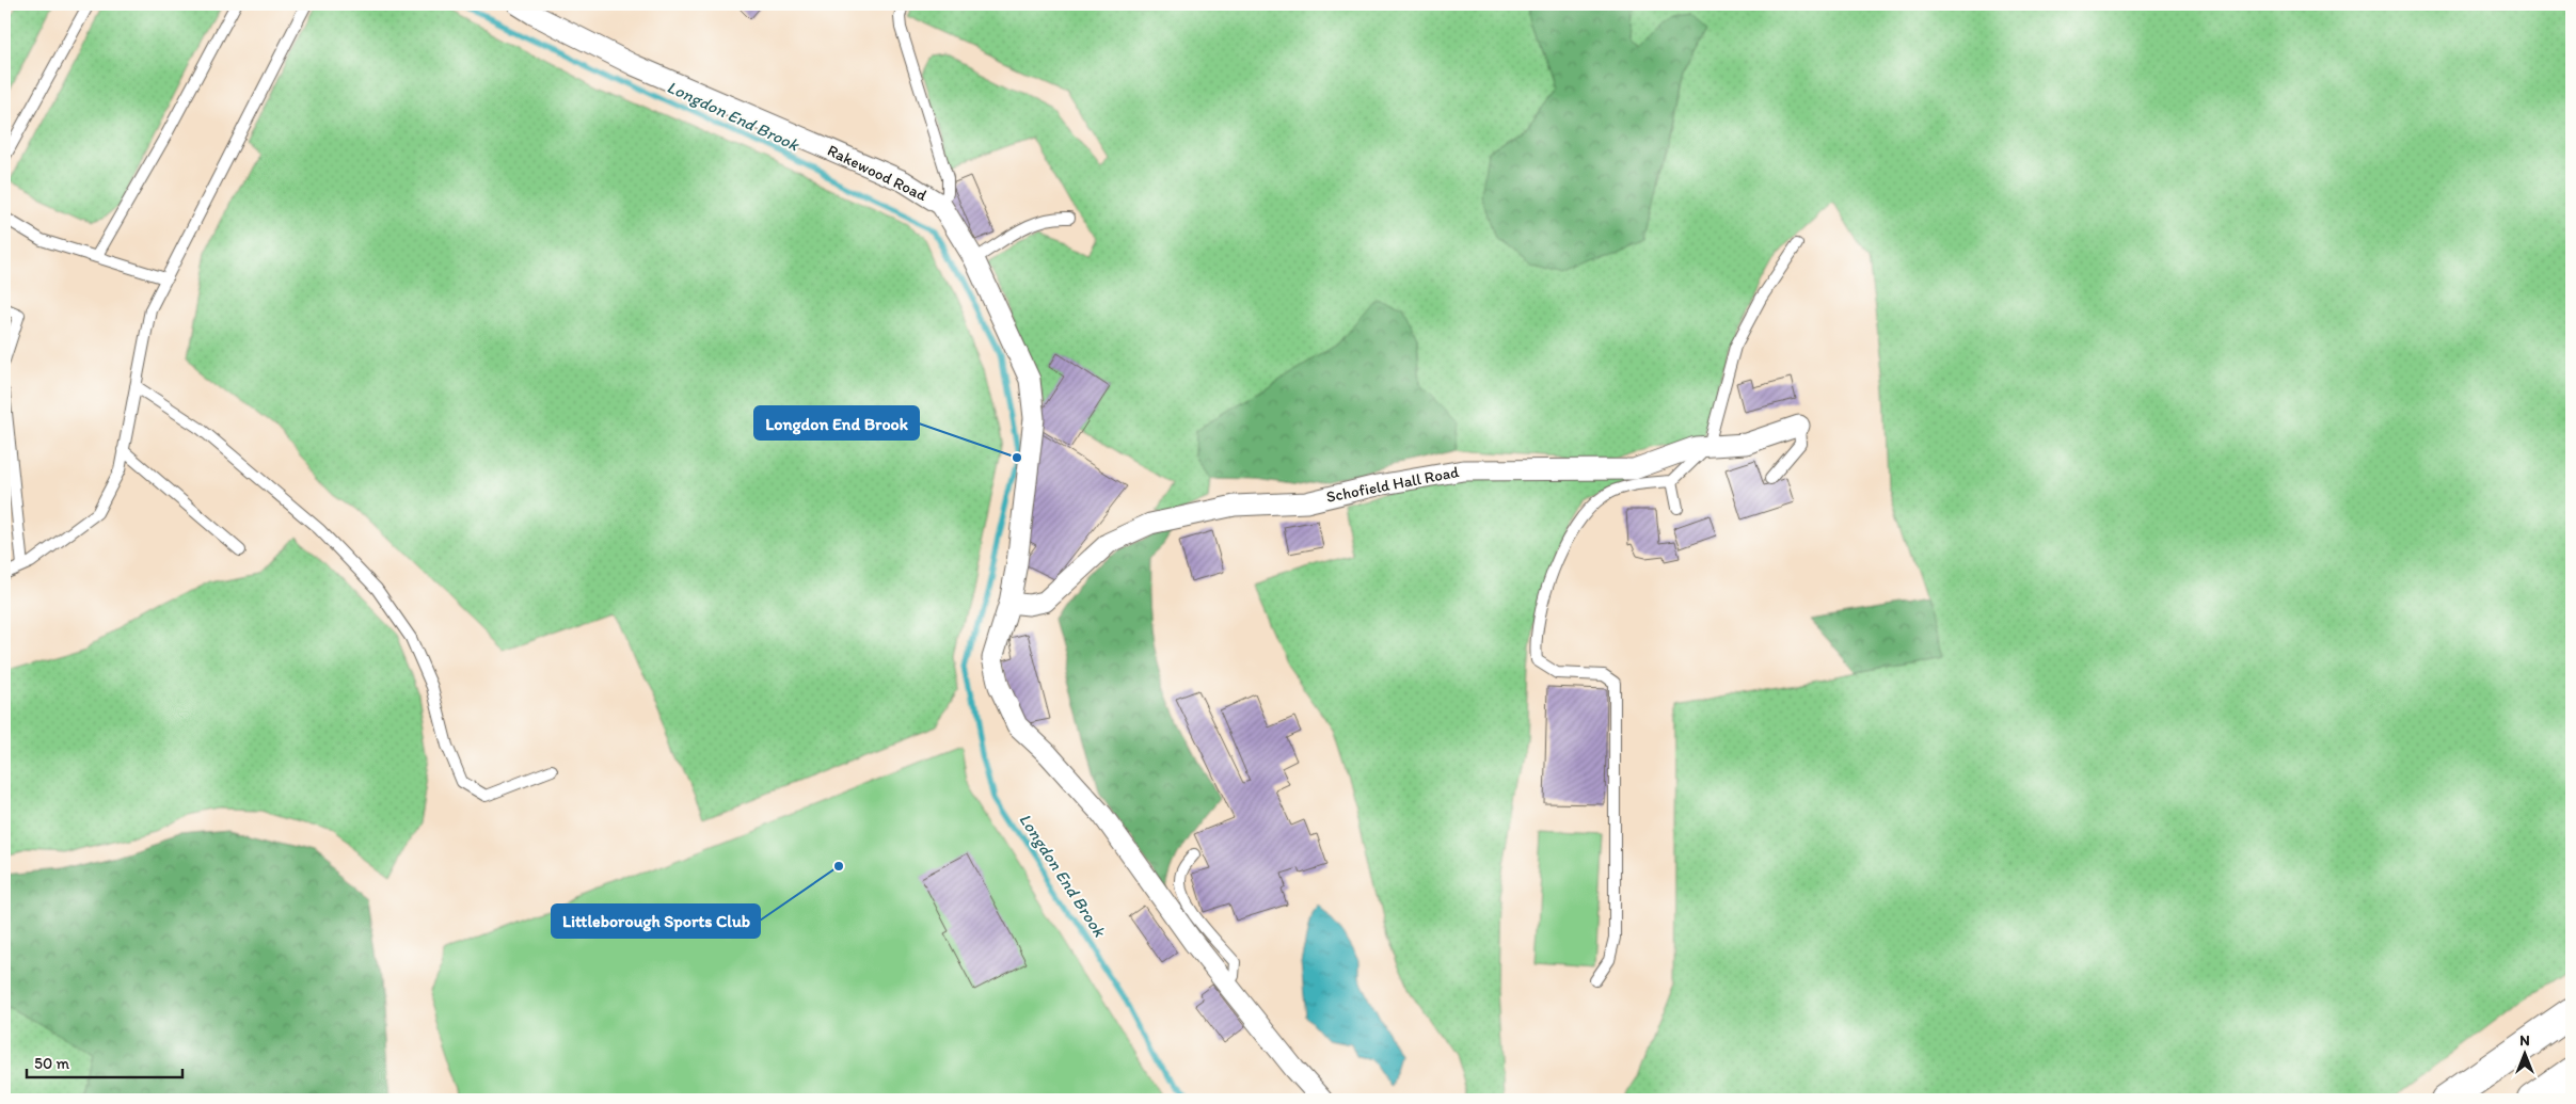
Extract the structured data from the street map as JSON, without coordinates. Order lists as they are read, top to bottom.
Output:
{
  "streets": {
    "street": ["Rakewood Road", "Schofield Hall Road"]
  },
  "crossings": [
    ["Rakewood Road", "Schofield Hall Road"]
  ],
  "water": ["Longdon End Brook"],
  "places": ["Longdon End Brook", "Littleborough Sports Club"],
  "scale_bar": "50 m",
  "north": "top"
}
